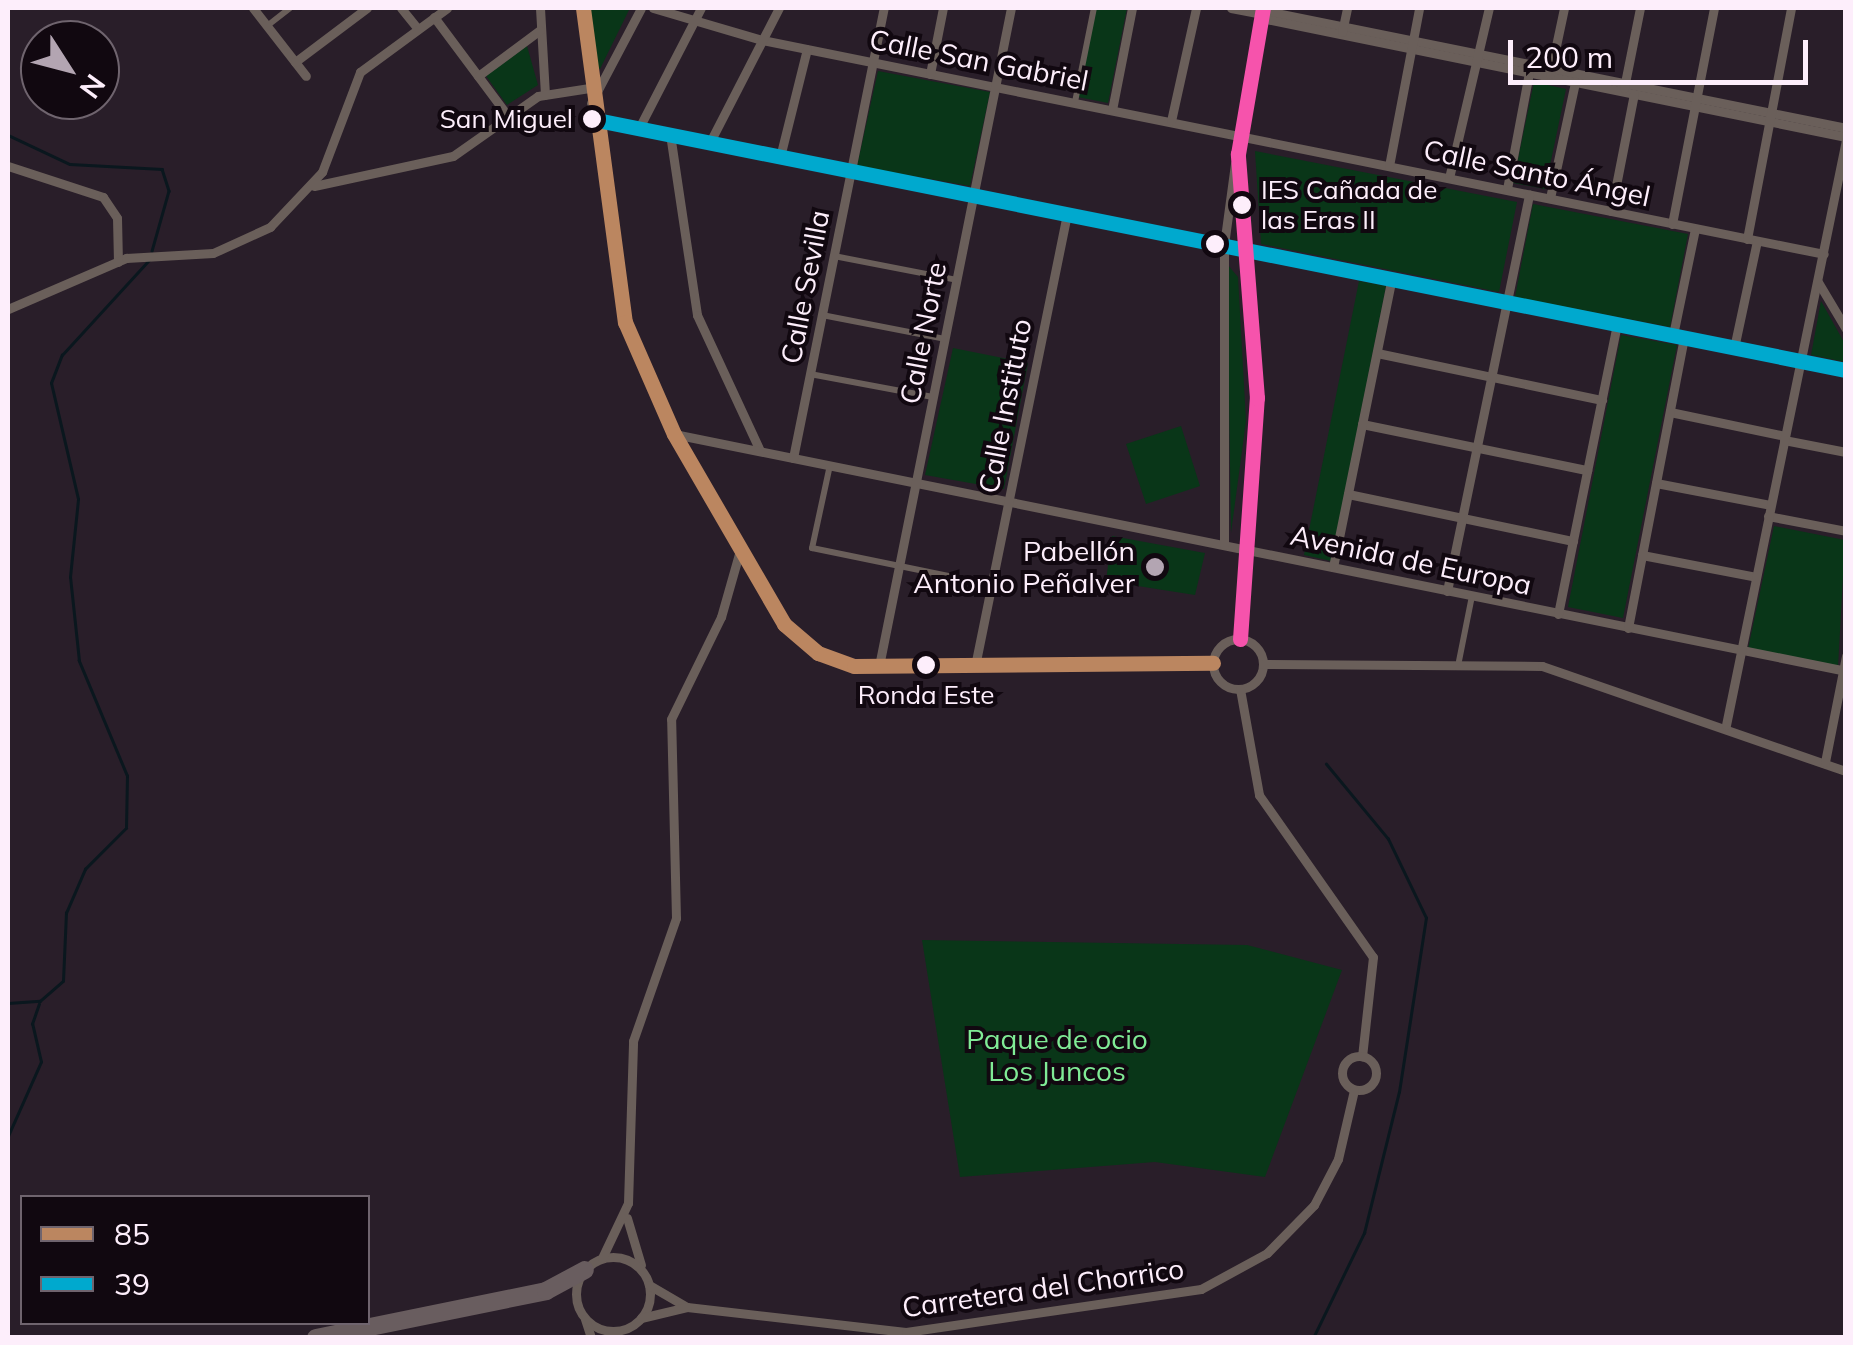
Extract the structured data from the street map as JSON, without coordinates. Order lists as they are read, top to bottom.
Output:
{
  "streets": {
    "street": [
      "Calle San Gabriel",
      "Calle Santo Ángel",
      "Calle Sevilla",
      "Calle Norte",
      "Calle Instituto",
      "Avenida de Europa",
      "Carretera del Chorrico"
    ]
  },
  "crossings": [
    ["Calle San Gabriel", "Calle Santo Ángel"],
    ["Calle San Gabriel", "Calle Sevilla"],
    ["Calle San Gabriel", "Calle Norte"],
    ["Calle Sevilla", "Avenida de Europa"],
    ["Calle Norte", "Avenida de Europa"],
    ["Calle Instituto", "Avenida de Europa"]
  ],
  "parks": ["Paque de ocio Los Juncos"],
  "places": [
    "San Miguel",
    "IES Cañada de las Eras II",
    "Pabellón Antonio Peñalver",
    "Ronda Este"
  ],
  "lines": ["transit line 85", "transit line 39"],
  "legend": ["85", "39"],
  "scale_bar": "200 m",
  "north": "bottom right"
}
